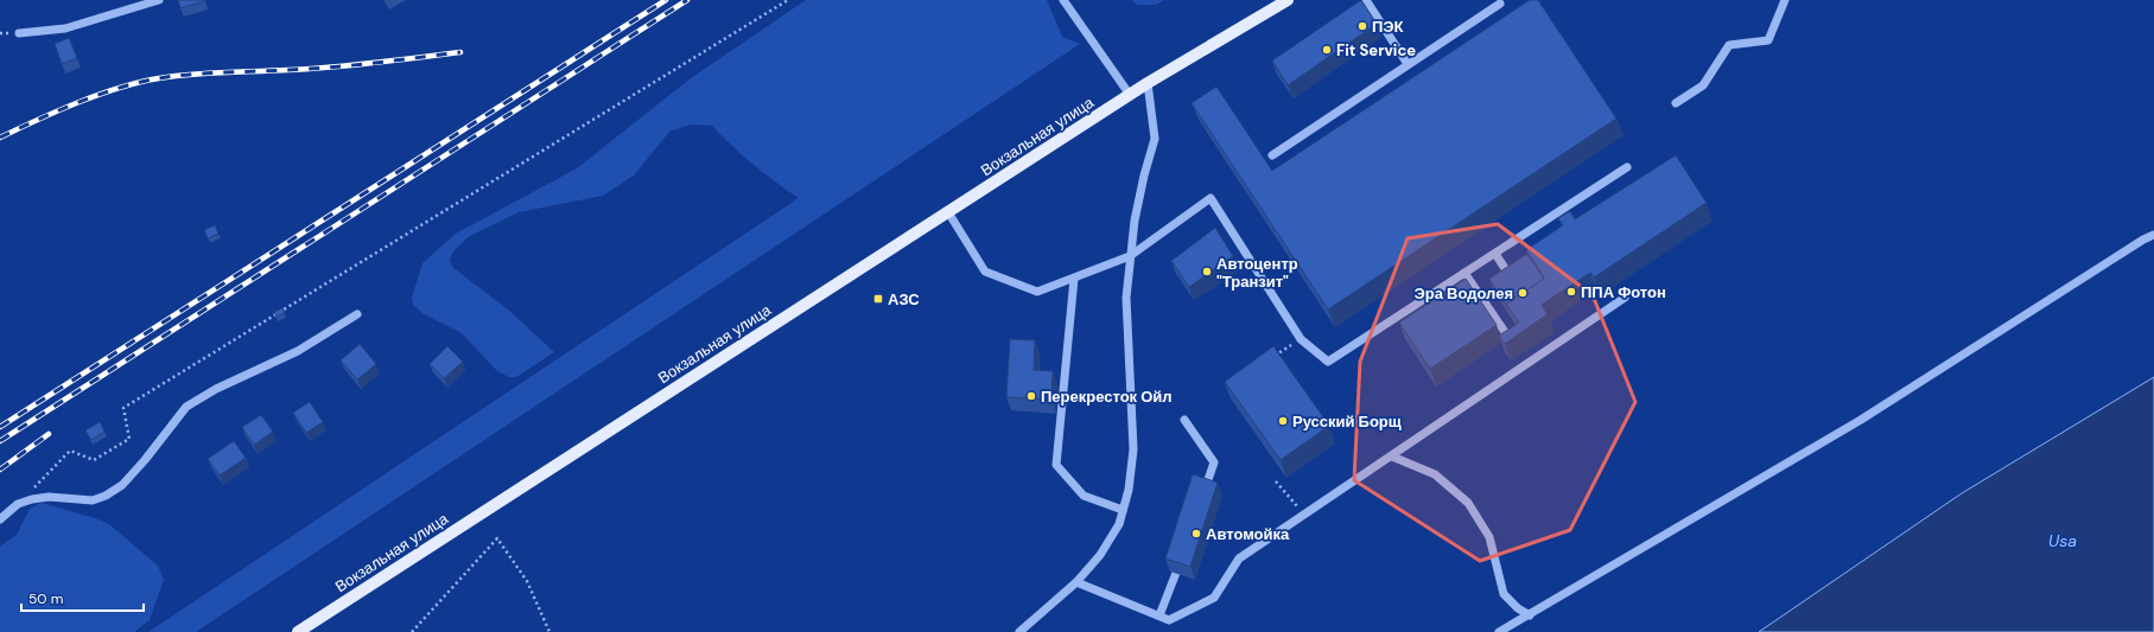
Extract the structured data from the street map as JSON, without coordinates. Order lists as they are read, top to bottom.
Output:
{
  "streets": {
    "main road": ["Вокзальная улица"]
  },
  "water": ["Usa"],
  "places": {
    "other": [
      "ПЭК",
      "Fit Service",
      "Автоцентр \"Транзит\"",
      "ППА Фотон",
      "Эра Водолея",
      "Перекресток Ойл",
      "Русский Борщ",
      "Автомойка"
    ],
    "transit": ["АЗС"]
  },
  "scale_bar": "50 m"
}
